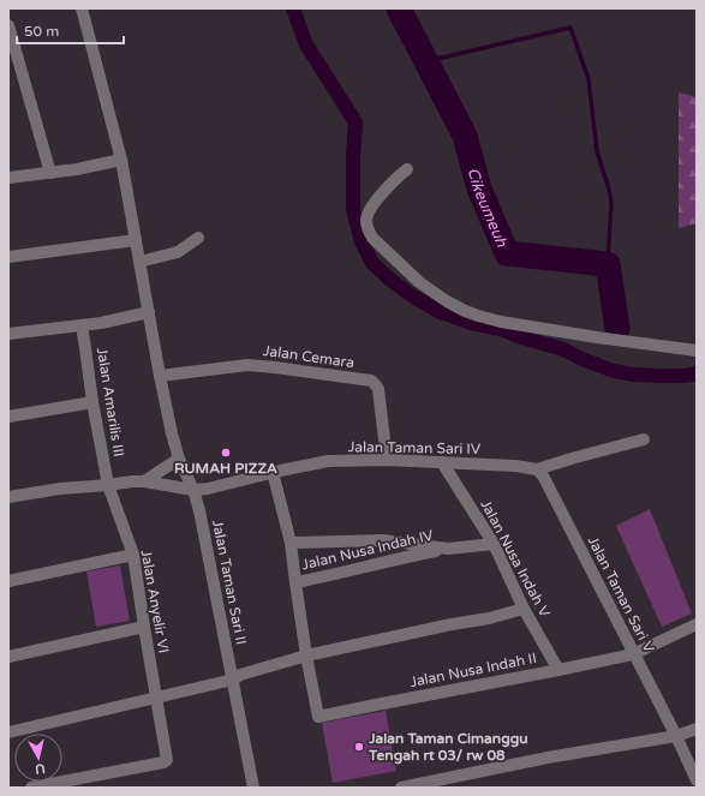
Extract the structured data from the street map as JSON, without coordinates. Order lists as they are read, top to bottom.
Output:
{
  "streets": {
    "street": [
      "Jalan Cemara",
      "Jalan Amarilis III",
      "Jalan Taman Sari IV",
      "Jalan Nusa Indah IV",
      "Jalan Nusa Indah V",
      "Jalan Taman Sari II",
      "Jalan Taman Sari V",
      "Jalan Anyelir VI",
      "Jalan Nusa Indah II"
    ]
  },
  "crossings": [
    ["Jalan Cemara", "Jalan Taman Sari IV"],
    ["Jalan Cemara", "Jalan Taman Sari II"],
    ["Jalan Amarilis III", "Jalan Taman Sari IV"],
    ["Jalan Amarilis III", "Jalan Anyelir VI"],
    ["Jalan Taman Sari IV", "Jalan Nusa Indah V"],
    ["Jalan Taman Sari IV", "Jalan Taman Sari II"],
    ["Jalan Taman Sari IV", "Jalan Taman Sari V"],
    ["Jalan Taman Sari IV", "Jalan Anyelir VI"],
    ["Jalan Nusa Indah IV", "Jalan Nusa Indah V"],
    ["Jalan Nusa Indah V", "Jalan Nusa Indah II"],
    ["Jalan Taman Sari V", "Jalan Nusa Indah II"]
  ],
  "water": ["Cikeumeuh"],
  "places": ["RUMAH PIZZA", "Jalan Taman Cimanggu Tengah rt 03/ rw 08"],
  "scale_bar": "50 m",
  "north": "bottom"
}
